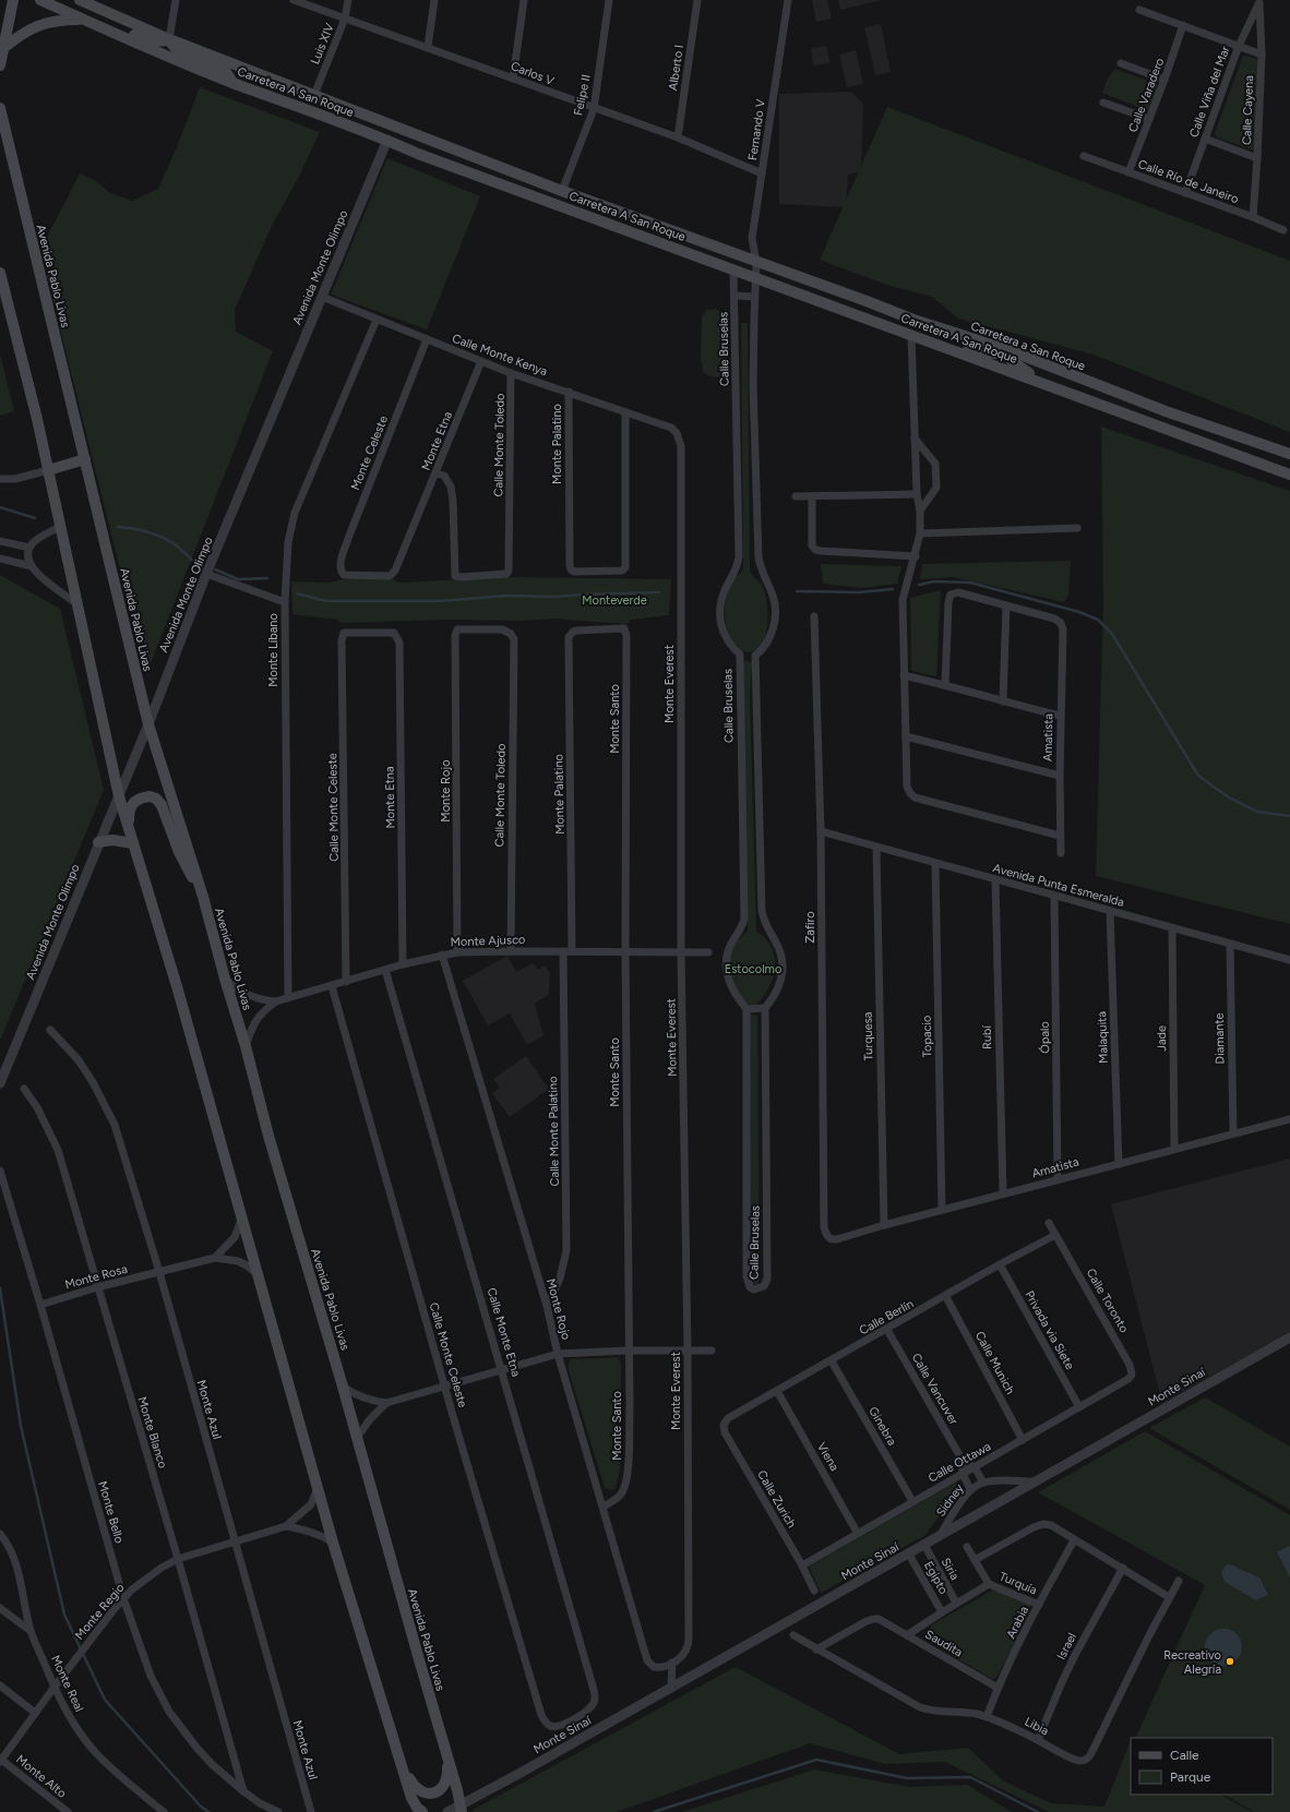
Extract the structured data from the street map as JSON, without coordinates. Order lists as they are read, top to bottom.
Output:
{
  "streets": {
    "main road": ["Carretera A San Roque", "Avenida Pablo Livas", "Carretera a San Roque"],
    "street": [
      "Luis XIV",
      "Alberto I",
      "Carlos V",
      "Calle Viña del Mar",
      "Felipe II",
      "Calle Varadero",
      "Calle Cayena",
      "Fernando V",
      "Calle Río de Janeiro",
      "Avenida Monte Olimpo",
      "Calle Bruselas",
      "Calle Monte Kenya",
      "Monte Etna",
      "Monte Palatino",
      "Calle Monte Toledo",
      "Monte Celeste",
      "Monte Líbano",
      "Monte Everest",
      "Monte Santo",
      "Amatista",
      "Monte Rojo",
      "Calle Monte Celeste",
      "Avenida Punta Esmeralda",
      "Zafiro",
      "Monte Ajusco",
      "Turquesa",
      "Topacio",
      "Rubí",
      "Ópalo",
      "Malaquita",
      "Jade",
      "Diamante",
      "Calle Monte Palatino",
      "Monte Rosa",
      "Calle Toronto",
      "Calle Berlín",
      "Privada via Siete",
      "Calle Monte Etna",
      "Calle Munich",
      "Monte Sinaí",
      "Calle Vancuver",
      "Monte Azul",
      "Ginebra",
      "Monte Blanco",
      "Viena",
      "Calle Ottawa",
      "Calle Zurich",
      "Sidney",
      "Monte Bello",
      "Siria",
      "Egipto",
      "Turquía",
      "Monte Regio",
      "Arabia",
      "Saudita",
      "Israel",
      "Monte Real",
      "Libia",
      "Monte Alto"
    ]
  },
  "crossings": [
    ["Luis XIV", "Carlos V"],
    ["Luis XIV", "Carretera A San Roque"],
    ["Alberto I", "Carlos V"],
    ["Carlos V", "Felipe II"],
    ["Carlos V", "Fernando V"],
    ["Carretera A San Roque", "Felipe II"],
    ["Carretera A San Roque", "Fernando V"],
    ["Carretera A San Roque", "Avenida Monte Olimpo"],
    ["Carretera A San Roque", "Carretera a San Roque"],
    ["Carretera A San Roque", "Calle Bruselas"],
    ["Calle Viña del Mar", "Calle Cayena"],
    ["Calle Viña del Mar", "Calle Río de Janeiro"],
    ["Calle Varadero", "Calle Río de Janeiro"],
    ["Calle Cayena", "Calle Río de Janeiro"],
    ["Fernando V", "Carretera a San Roque"],
    ["Avenida Monte Olimpo", "Avenida Pablo Livas"],
    ["Avenida Monte Olimpo", "Calle Monte Kenya"],
    ["Avenida Pablo Livas", "Monte Ajusco"],
    ["Avenida Pablo Livas", "Monte Sinaí"],
    ["Calle Monte Kenya", "Monte Etna"],
    ["Calle Monte Kenya", "Monte Palatino"],
    ["Calle Monte Kenya", "Calle Monte Toledo"],
    ["Calle Monte Kenya", "Monte Celeste"],
    ["Calle Monte Kenya", "Monte Líbano"],
    ["Calle Monte Kenya", "Monte Everest"],
    ["Monte Etna", "Calle Monte Toledo"],
    ["Monte Etna", "Monte Celeste"],
    ["Monte Etna", "Calle Monte Celeste"],
    ["Monte Etna", "Monte Ajusco"],
    ["Monte Palatino", "Monte Santo"],
    ["Monte Palatino", "Monte Ajusco"],
    ["Calle Monte Toledo", "Monte Rojo"],
    ["Calle Monte Toledo", "Monte Ajusco"],
    ["Monte Líbano", "Monte Ajusco"],
    ["Monte Everest", "Monte Rojo"],
    ["Monte Everest", "Monte Ajusco"],
    ["Monte Santo", "Monte Rojo"],
    ["Monte Santo", "Monte Ajusco"],
    ["Amatista", "Zafiro"],
    ["Amatista", "Turquesa"],
    ["Amatista", "Topacio"],
    ["Amatista", "Rubí"],
    ["Amatista", "Ópalo"],
    ["Amatista", "Malaquita"],
    ["Amatista", "Jade"],
    ["Amatista", "Diamante"],
    ["Monte Rojo", "Monte Ajusco"],
    ["Monte Rojo", "Calle Monte Palatino"],
    ["Calle Monte Celeste", "Monte Ajusco"],
    ["Calle Monte Celeste", "Calle Monte Etna"],
    ["Avenida Punta Esmeralda", "Zafiro"],
    ["Avenida Punta Esmeralda", "Turquesa"],
    ["Avenida Punta Esmeralda", "Topacio"],
    ["Avenida Punta Esmeralda", "Rubí"],
    ["Avenida Punta Esmeralda", "Ópalo"],
    ["Avenida Punta Esmeralda", "Malaquita"],
    ["Avenida Punta Esmeralda", "Jade"],
    ["Avenida Punta Esmeralda", "Diamante"],
    ["Monte Ajusco", "Calle Monte Palatino"],
    ["Monte Ajusco", "Calle Monte Etna"],
    ["Monte Rosa", "Monte Azul"],
    ["Monte Rosa", "Monte Blanco"],
    ["Monte Rosa", "Monte Bello"],
    ["Calle Toronto", "Calle Berlín"],
    ["Calle Toronto", "Calle Ottawa"],
    ["Calle Berlín", "Privada via Siete"],
    ["Calle Berlín", "Calle Munich"],
    ["Calle Berlín", "Calle Vancuver"],
    ["Calle Berlín", "Ginebra"],
    ["Calle Berlín", "Viena"],
    ["Calle Berlín", "Calle Zurich"],
    ["Privada via Siete", "Calle Ottawa"],
    ["Calle Munich", "Calle Ottawa"],
    ["Monte Sinaí", "Sidney"],
    ["Monte Sinaí", "Siria"],
    ["Monte Sinaí", "Egipto"],
    ["Calle Vancuver", "Calle Ottawa"],
    ["Monte Azul", "Monte Regio"],
    ["Ginebra", "Calle Ottawa"],
    ["Monte Blanco", "Monte Bello"],
    ["Monte Blanco", "Monte Regio"],
    ["Viena", "Calle Ottawa"],
    ["Calle Ottawa", "Calle Zurich"],
    ["Monte Bello", "Monte Regio"],
    ["Turquía", "Arabia"],
    ["Monte Regio", "Monte Real"],
    ["Monte Regio", "Monte Alto"],
    ["Arabia", "Saudita"],
    ["Arabia", "Libia"],
    ["Saudita", "Libia"],
    ["Israel", "Libia"]
  ],
  "parks": ["Monteverde", "Estocolmo"],
  "places": ["Recreativo Alegría"],
  "legend": ["Calle", "Parque"]
}
